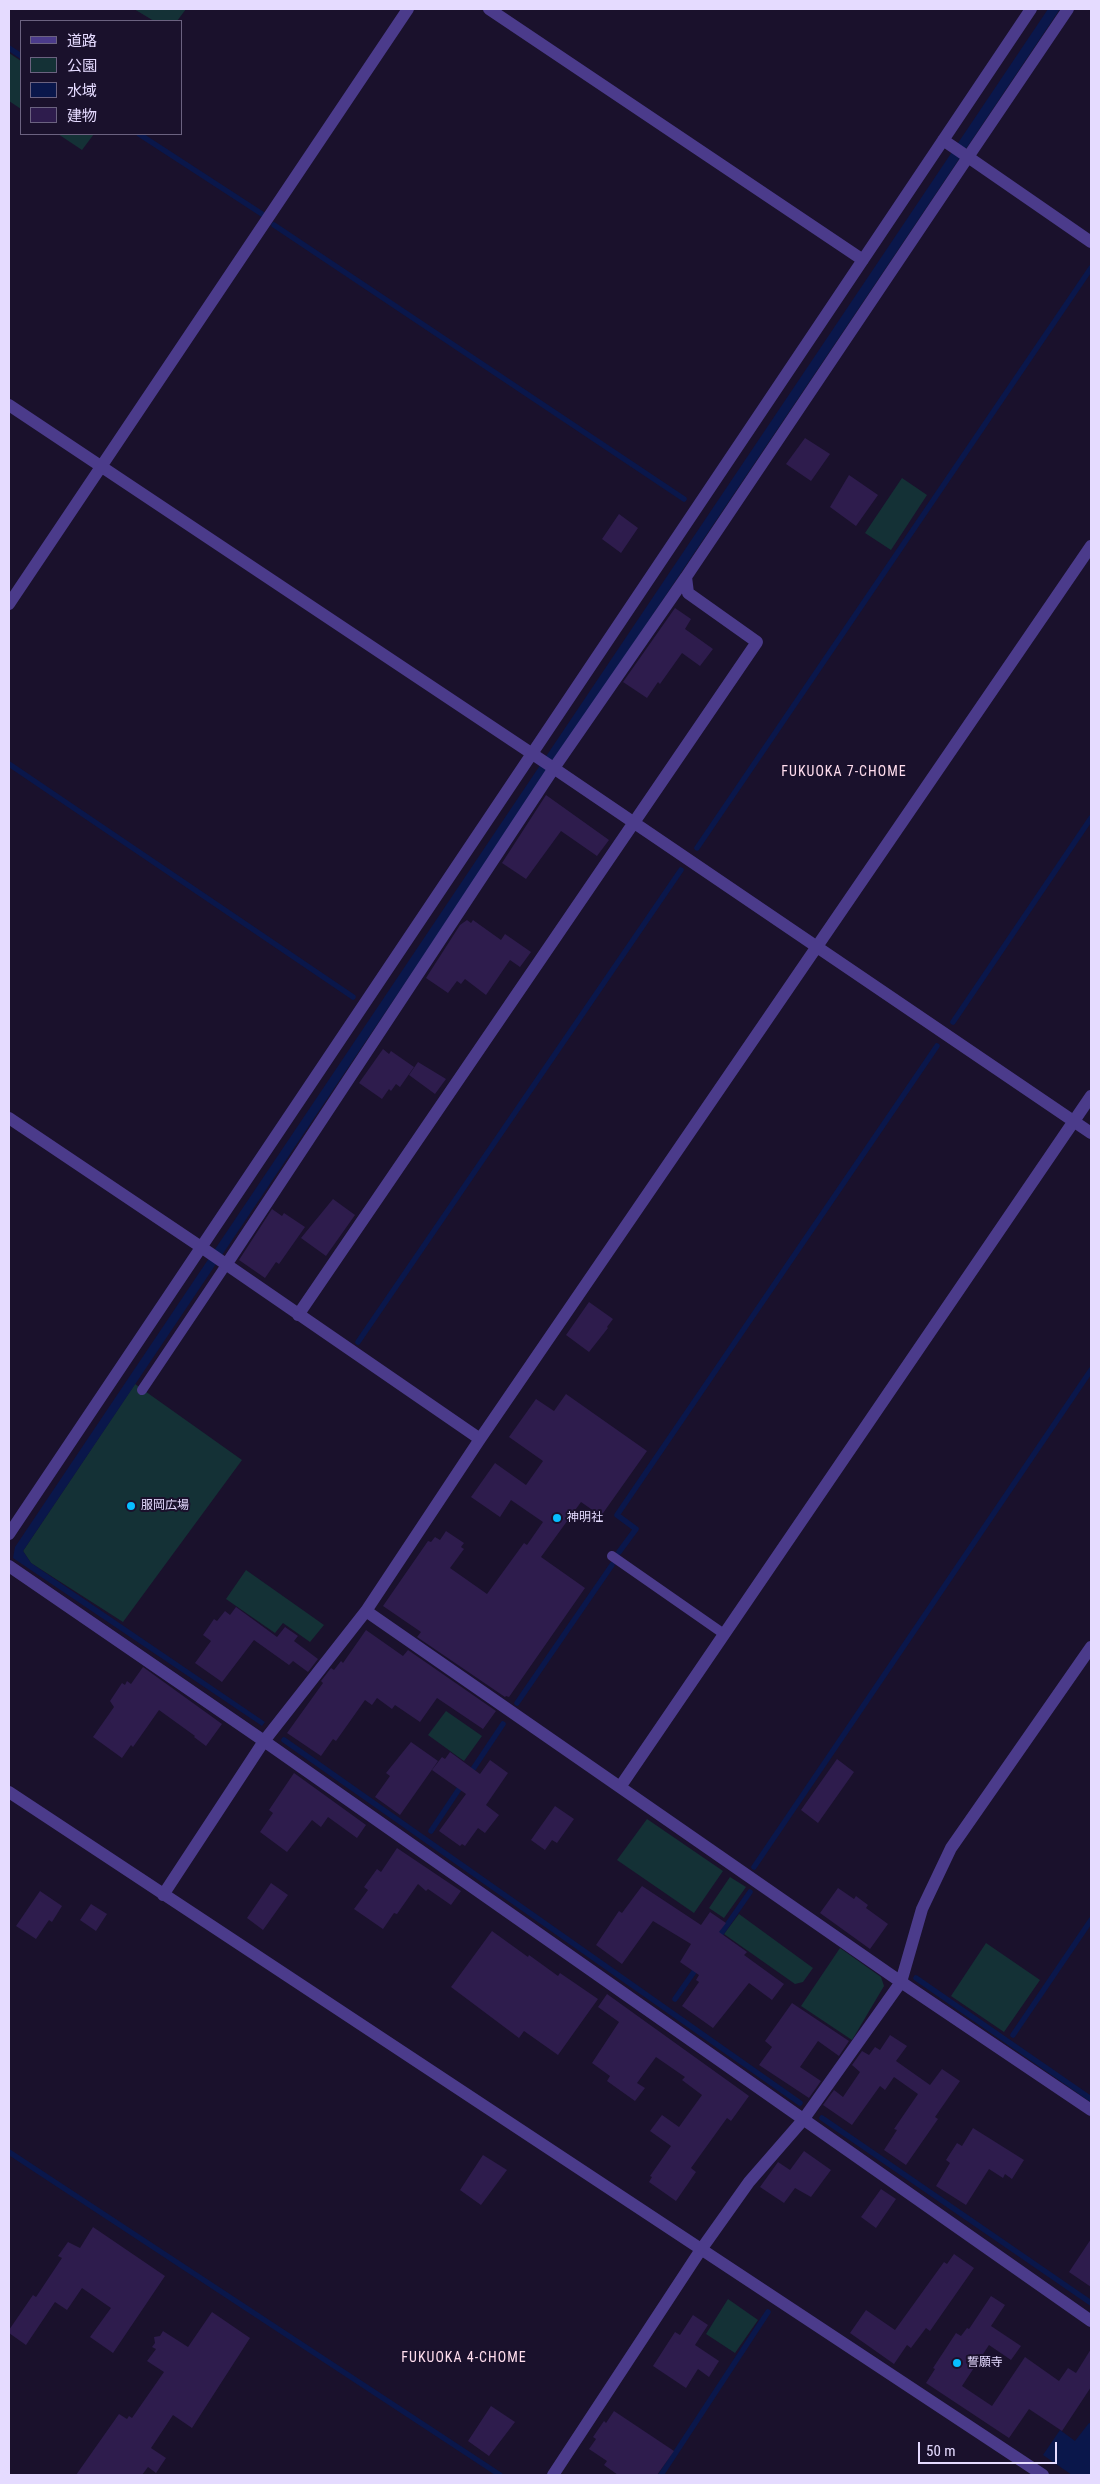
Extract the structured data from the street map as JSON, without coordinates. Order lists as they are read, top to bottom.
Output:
{
  "districts": ["FUKUOKA 7-CHOME", "FUKUOKA 4-CHOME"],
  "places": ["服岡広場", "神明社", "誓願寺"],
  "legend": [
    "道路",
    "公園",
    "水域",
    "建物"
  ],
  "scale_bar": "50 m"
}
